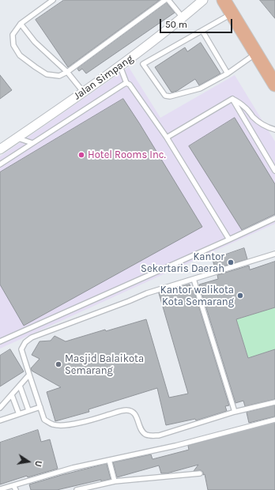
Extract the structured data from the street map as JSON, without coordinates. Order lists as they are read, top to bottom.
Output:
{
  "streets": {
    "street": ["Jalan Simpang"]
  },
  "places": [
    "Hotel Rooms Inc.",
    "Kantor Sekertaris Daerah",
    "Kantor walikota Kota Semarang",
    "Masjid Balaikota Semarang"
  ],
  "scale_bar": "50 m",
  "north": "right"
}
